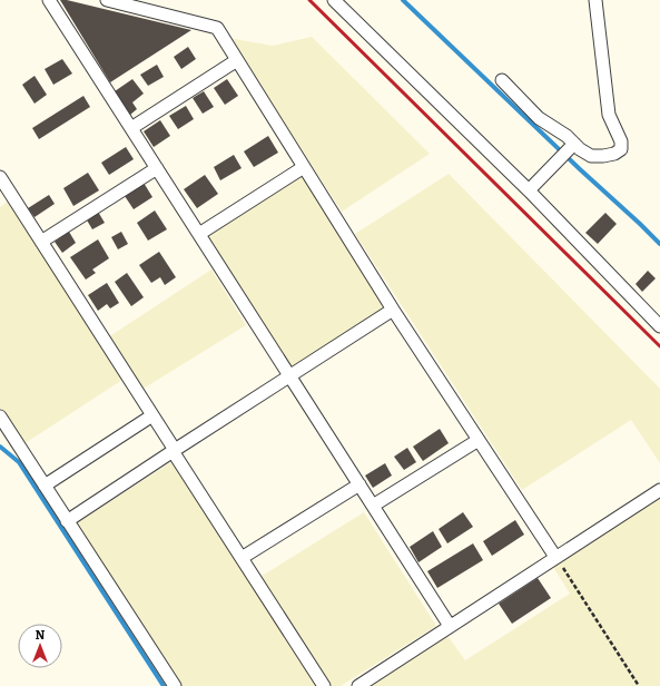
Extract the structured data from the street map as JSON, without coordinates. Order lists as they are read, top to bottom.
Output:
{
  "north": "top"
}
